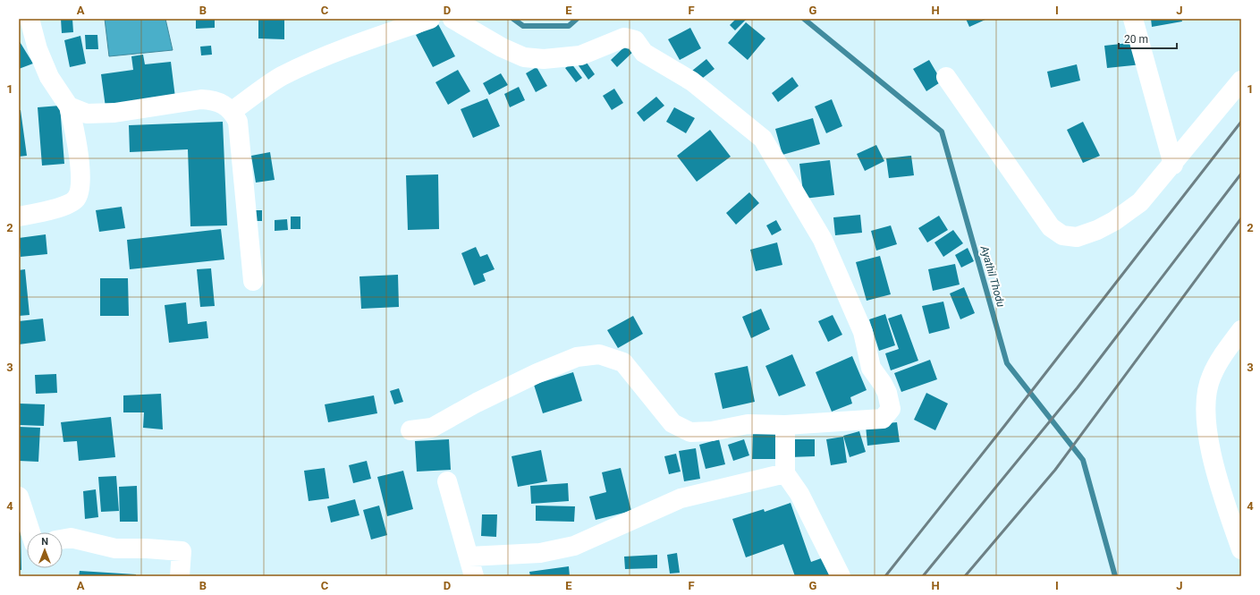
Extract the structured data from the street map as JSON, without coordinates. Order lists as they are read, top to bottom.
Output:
{
  "water": ["Ayathil Thodu"],
  "scale_bar": "20 m",
  "north": "top",
  "grid": {
    "columns": [
      "A",
      "B",
      "C",
      "D",
      "E",
      "F",
      "G",
      "H",
      "I",
      "J"
    ],
    "rows": [
      "1",
      "2",
      "3",
      "4"
    ]
  }
}
